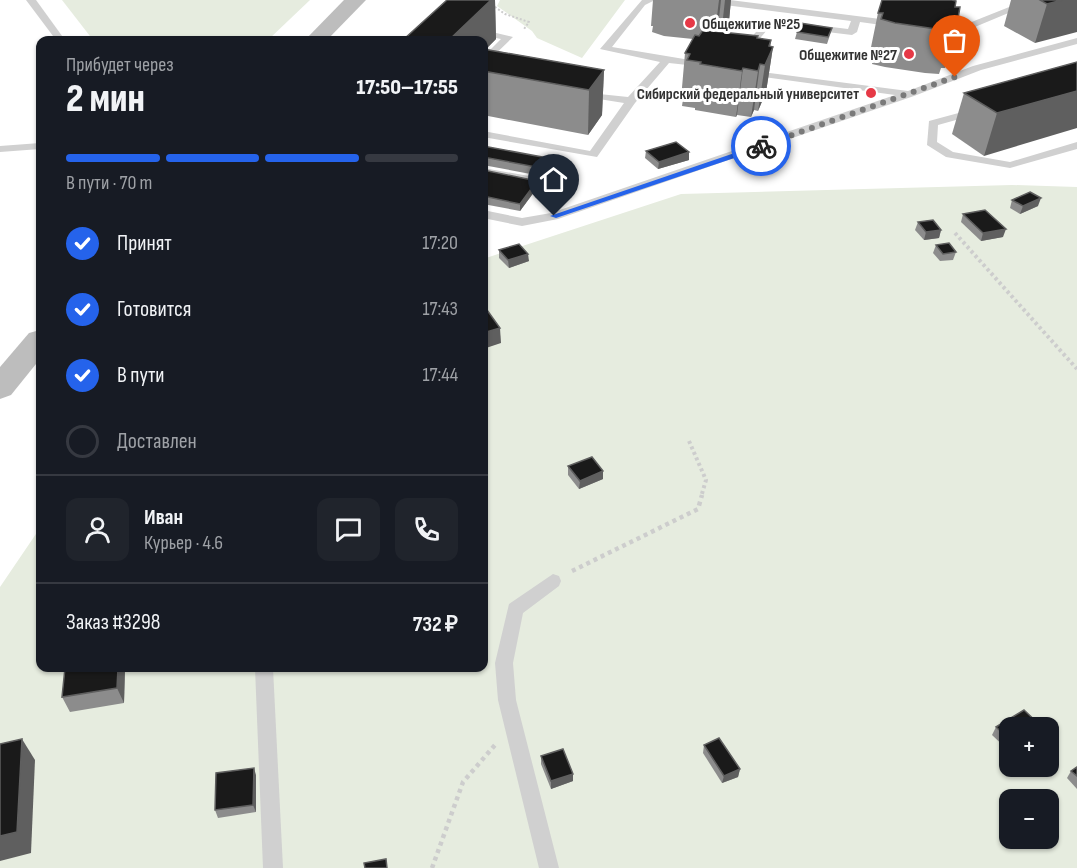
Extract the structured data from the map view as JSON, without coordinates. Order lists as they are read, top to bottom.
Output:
{
  "places": ["Общежитие №25", "Общежитие №27", "Сибирский федеральный университет"],
  "page": {
    "heading": ["2 мин", "Прибудет через", "17:50–17:55"],
    "panel": [
      "Иван",
      "Курьер · 4.6",
      "Заказ #3298",
      "732 ₽"
    ],
    "bar": "В пути · 70 m",
    "list": [
      ["Принят", "17:20"],
      ["Готовится", "17:43"],
      ["В пути", "17:44"],
      "Доставлен"
    ],
    "map_buttons": ["+", "−"]
  }
}
